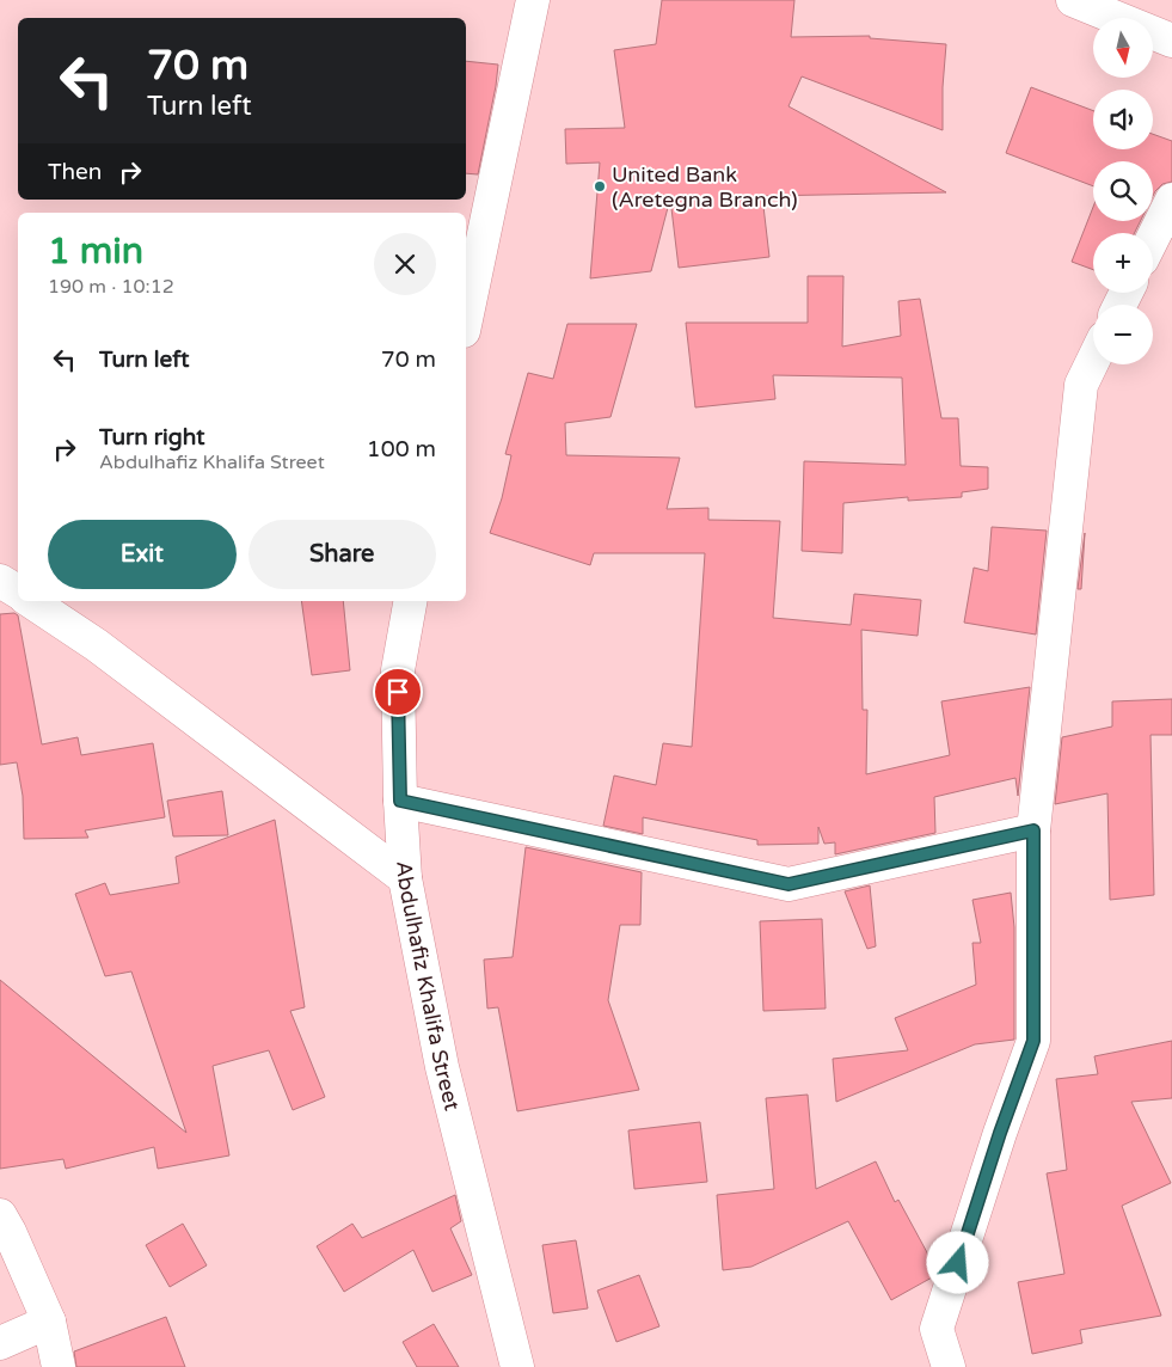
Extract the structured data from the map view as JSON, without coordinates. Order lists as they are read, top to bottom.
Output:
{
  "streets": {
    "main road": ["Abdulhafiz Khalifa Street"]
  },
  "places": ["United Bank (Aretegna Branch)"],
  "north": "bottom",
  "page": {
    "map_buttons": ["+", "−"],
    "turn": ["70 m", "Turn left"],
    "then": "Then",
    "heading": ["1 min", "190 m · 10:12"],
    "list": [
      {
        "name": "Turn left",
        "value": "70 m"
      },
      {
        "name": "Turn right",
        "note": "Abdulhafiz Khalifa Street",
        "value": "100 m"
      }
    ],
    "buttons": ["Exit", "Share"]
  }
}
